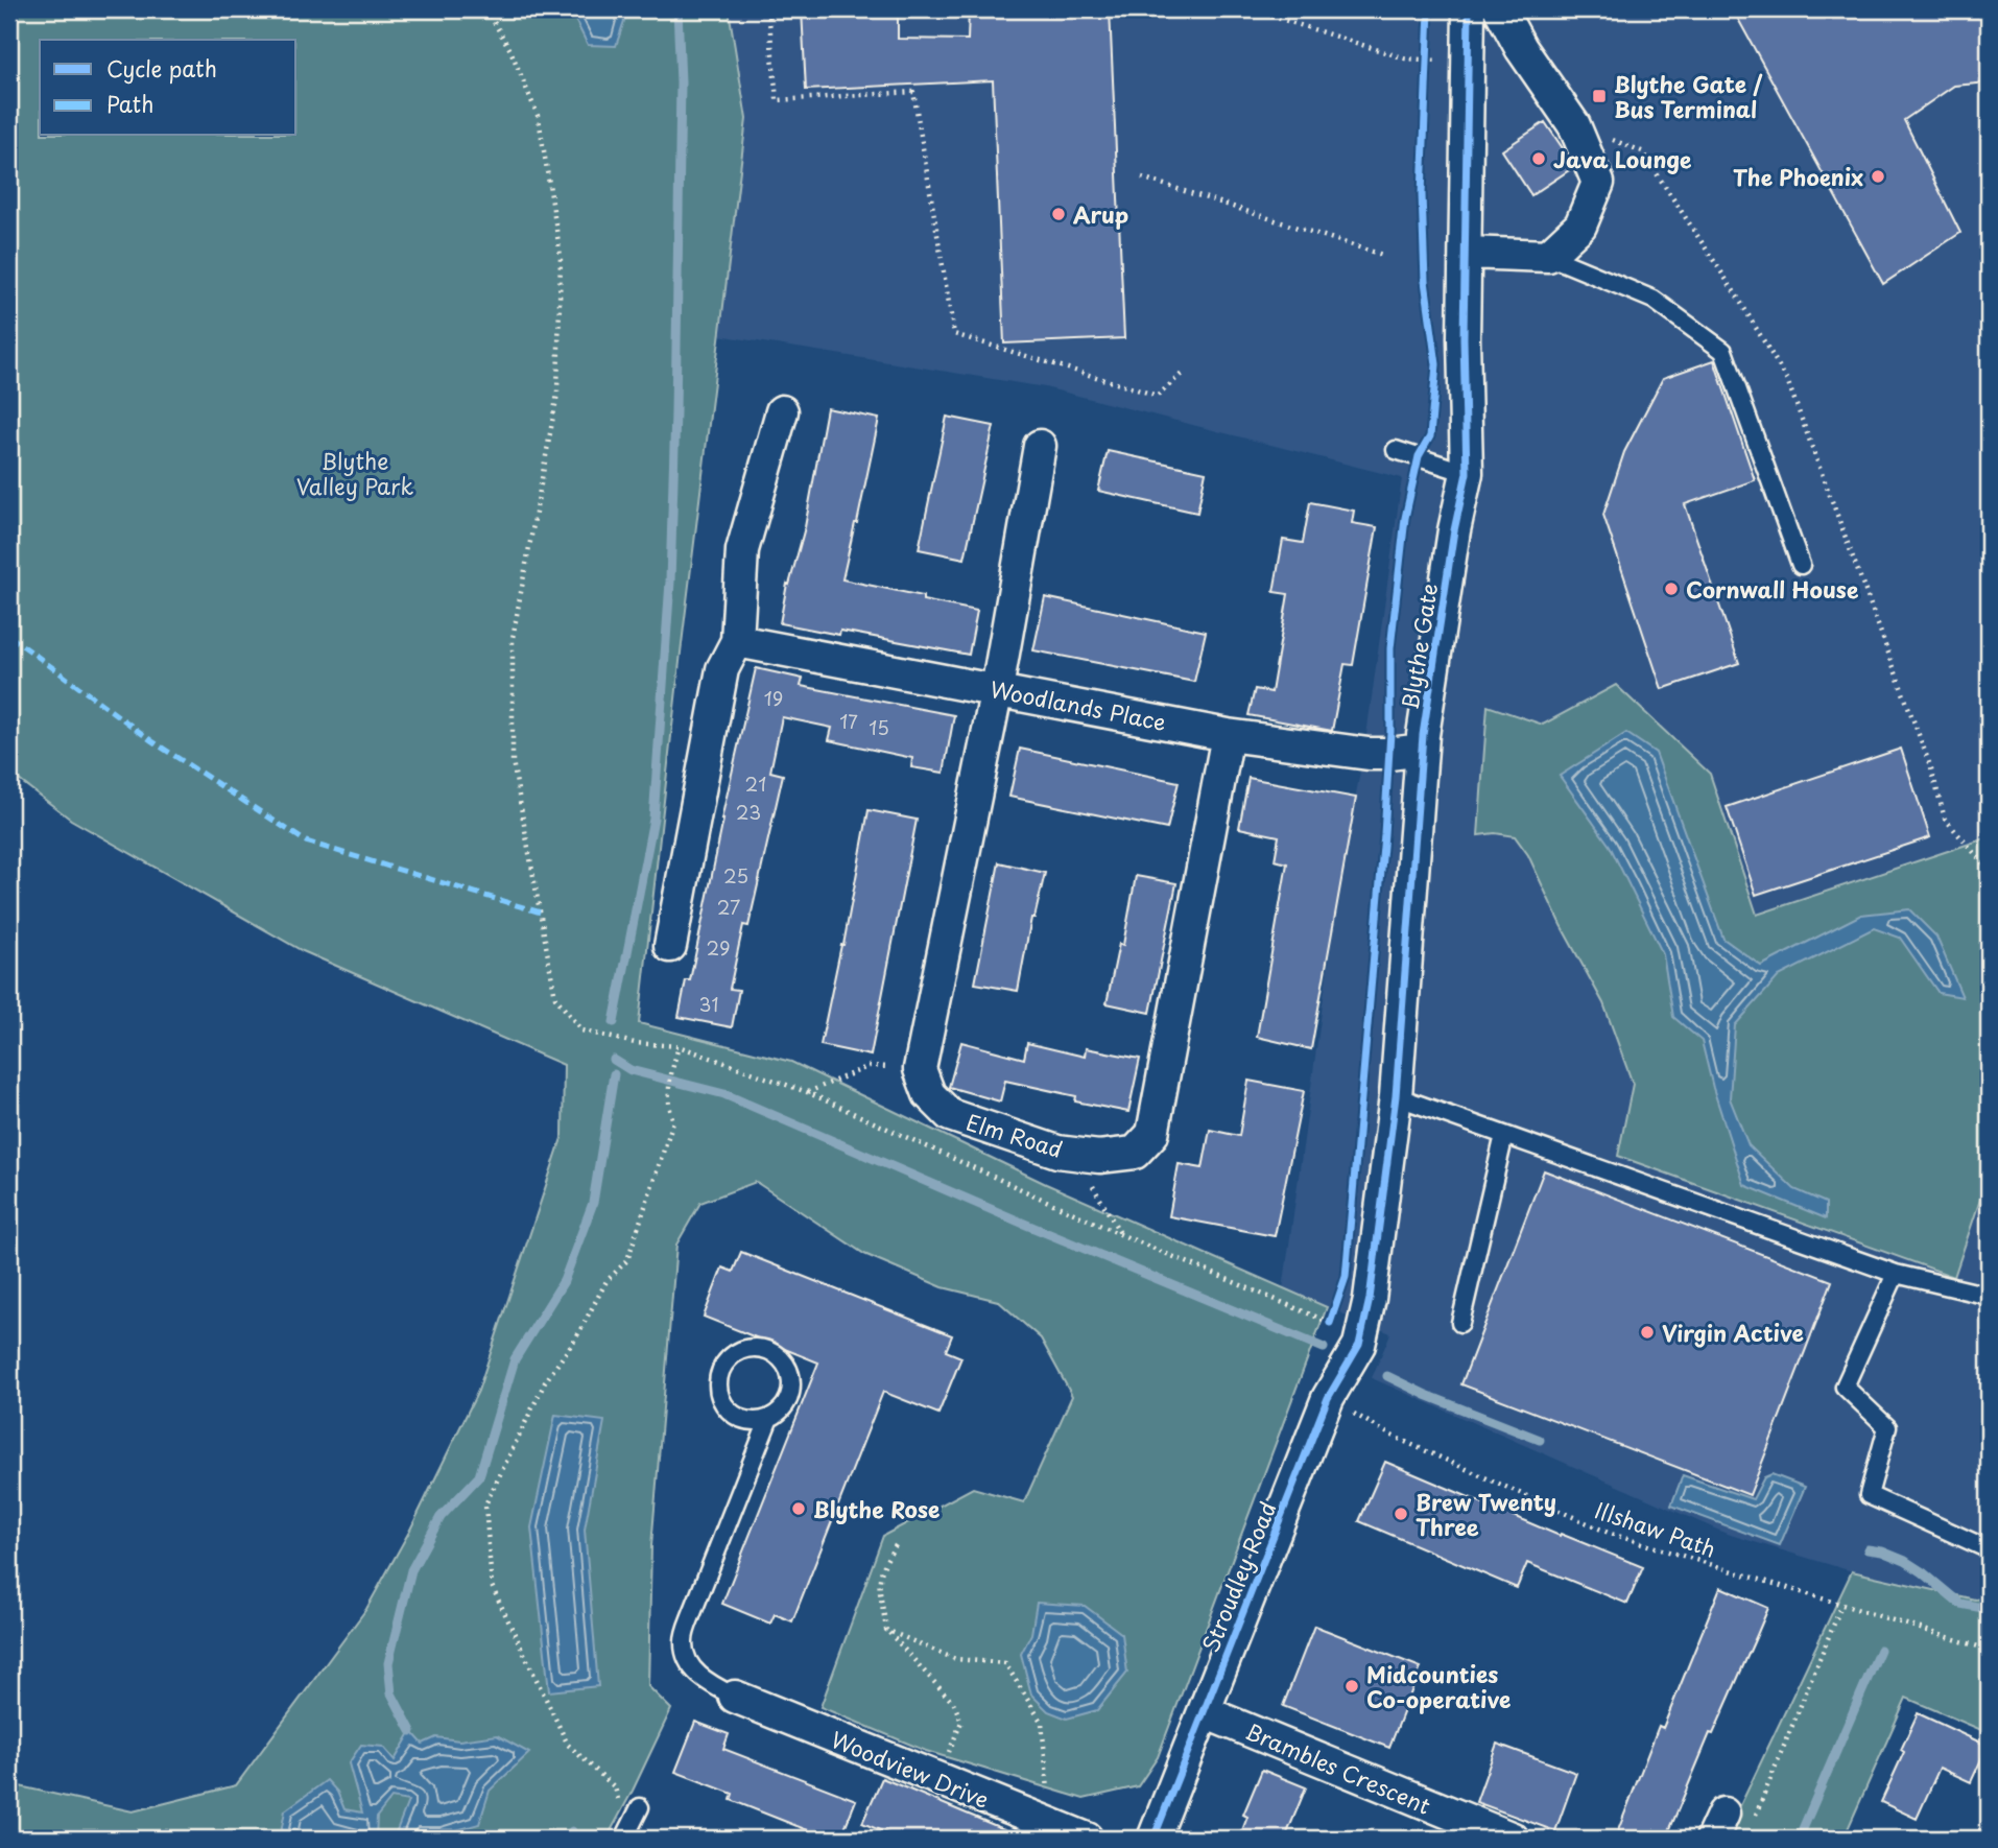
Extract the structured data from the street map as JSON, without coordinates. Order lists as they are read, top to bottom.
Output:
{
  "streets": {
    "street": [
      "Blythe Gate",
      "Woodlands Place",
      "Elm Road",
      "Stroudley Road",
      "Brambles Crescent",
      "Woodview Drive"
    ],
    "path": ["Illshaw Path"]
  },
  "crossings": [
    ["Blythe Gate", "Woodlands Place"],
    ["Blythe Gate", "Stroudley Road"],
    ["Woodlands Place", "Elm Road"],
    ["Illshaw Path", "Stroudley Road"],
    ["Stroudley Road", "Brambles Crescent"]
  ],
  "parks": ["Blythe Valley Park"],
  "places": {
    "transit": ["Blythe Gate / Bus Terminal"],
    "other": [
      "Java Lounge",
      "The Phoenix",
      "Arup",
      "Cornwall House",
      "Virgin Active",
      "Blythe Rose",
      "Brew Twenty Three",
      "Midcounties Co-operative"
    ]
  },
  "house_numbers": [
    "19",
    "17",
    "15",
    "21",
    "23",
    "25",
    "27",
    "29",
    "31"
  ],
  "legend": ["Cycle path", "Path"]
}
